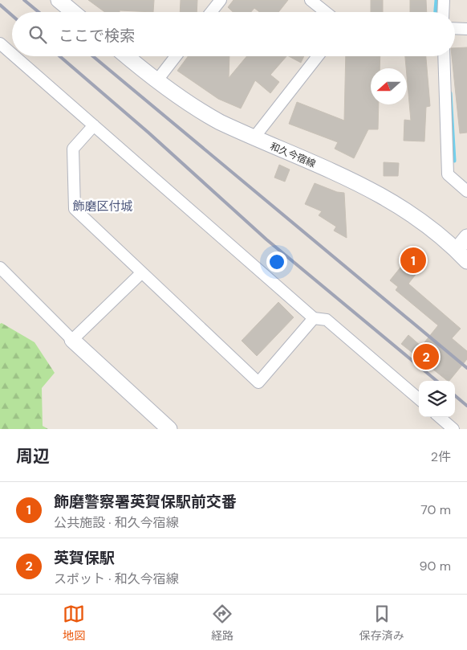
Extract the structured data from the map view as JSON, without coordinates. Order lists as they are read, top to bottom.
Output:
{
  "streets": {
    "main road": ["和久今宿線"]
  },
  "districts": ["飾磨区付城"],
  "north": "left",
  "page": {
    "search": "ここで検索",
    "pins": ["1", "2"],
    "heading": ["周辺", "2件"],
    "list": [
      {
        "mark": "1",
        "name": "飾磨警察署英賀保駅前交番",
        "note": "公共施設 · 和久今宿線",
        "value": "70 m"
      },
      {
        "mark": "2",
        "name": "英賀保駅",
        "note": "スポット · 和久今宿線",
        "value": "90 m"
      }
    ],
    "nav": ["地図", "経路", "保存済み"]
  }
}
